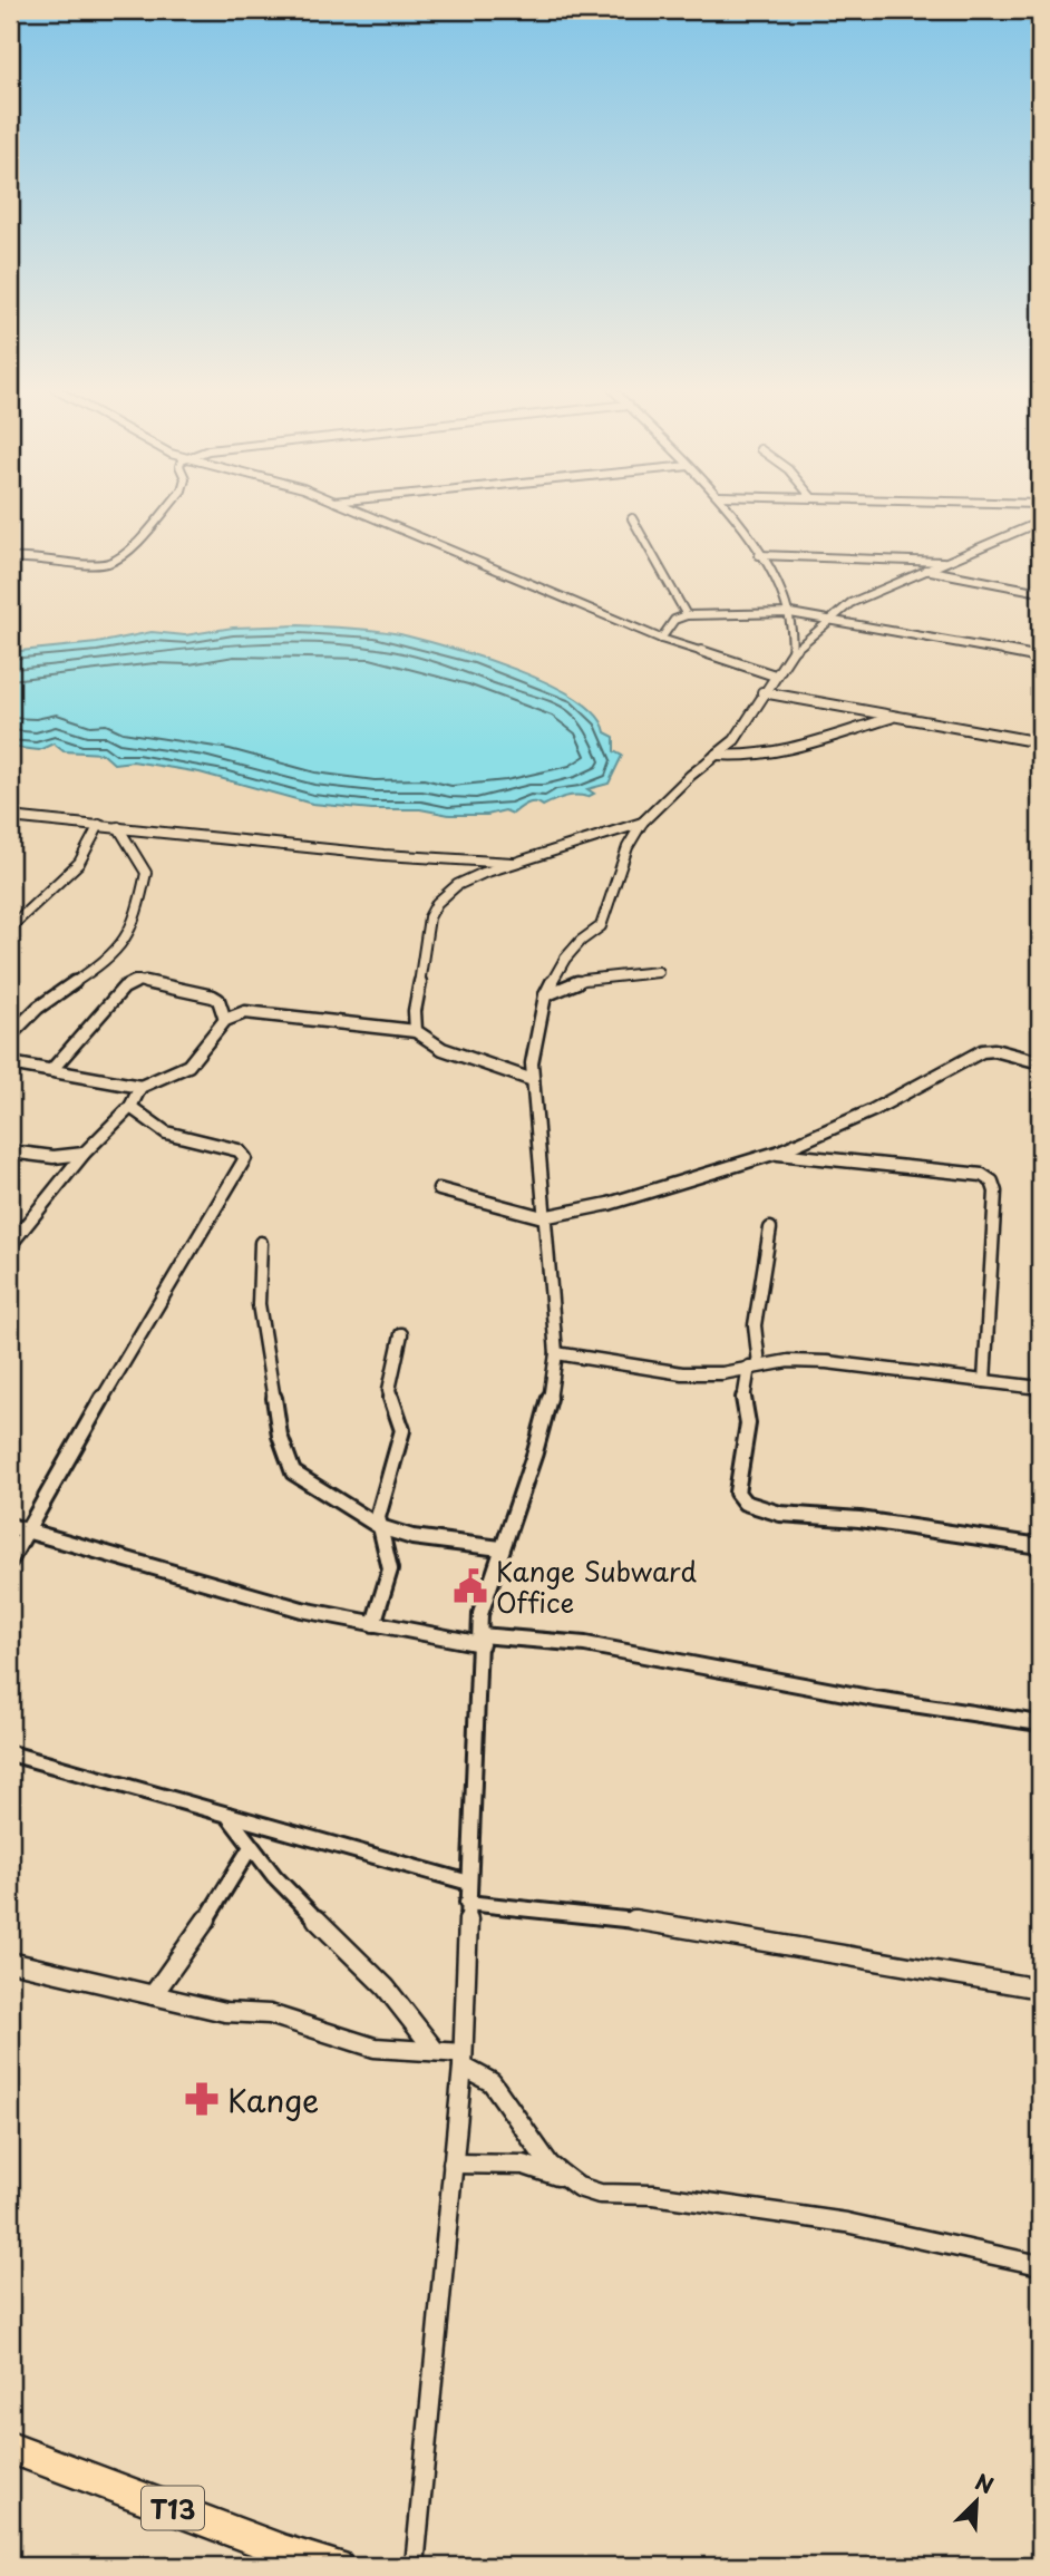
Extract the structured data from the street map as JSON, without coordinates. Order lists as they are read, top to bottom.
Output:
{
  "streets": {
    "highway": ["T13"]
  },
  "places": {
    "public building": ["Kange Subward Office"],
    "pharmacy": ["Kange"]
  },
  "north": "top right"
}
